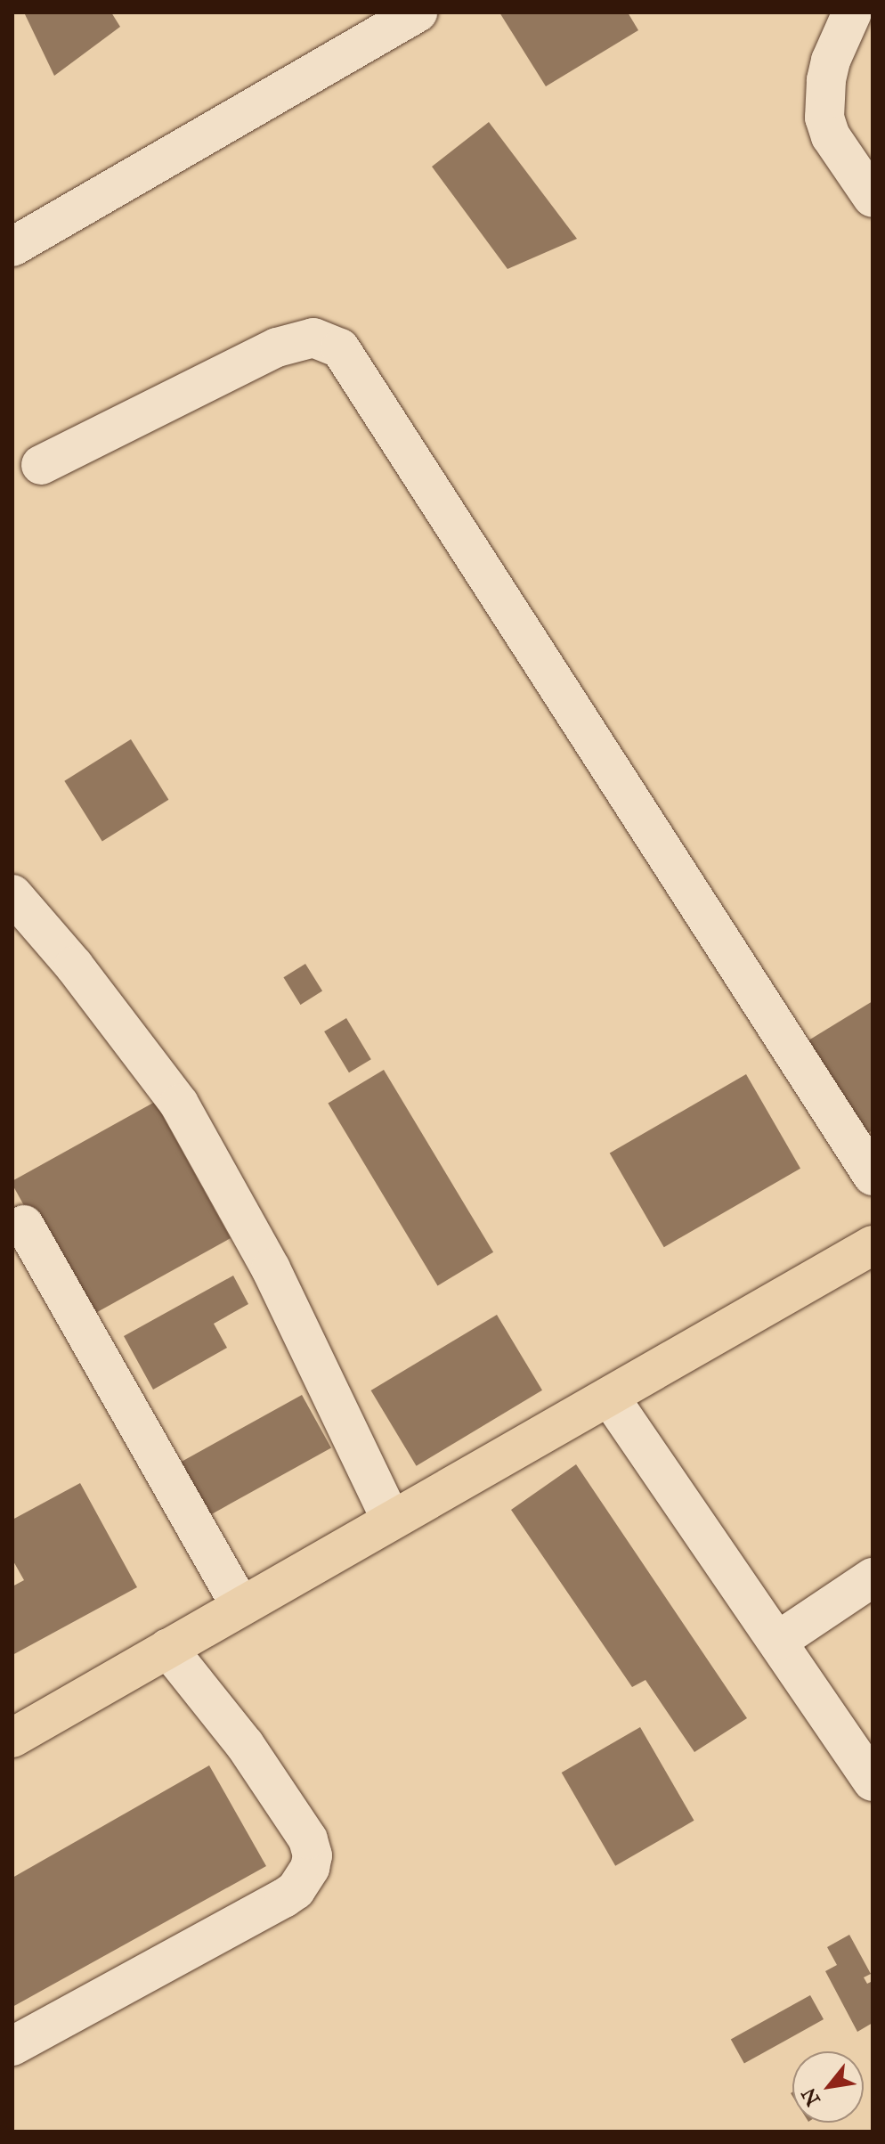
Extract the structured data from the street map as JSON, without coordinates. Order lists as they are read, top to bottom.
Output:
{
  "north": "bottom left"
}
